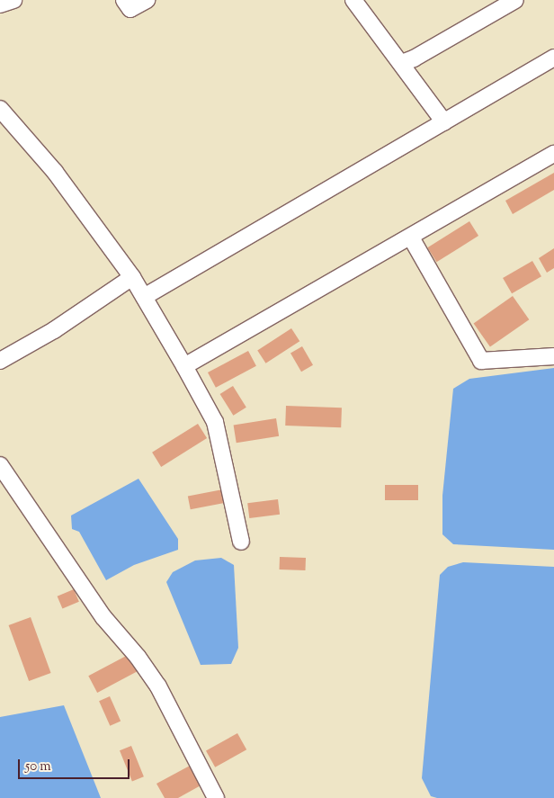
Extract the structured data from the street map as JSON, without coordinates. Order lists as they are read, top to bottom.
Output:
{
  "scale_bar": "50 m"
}
